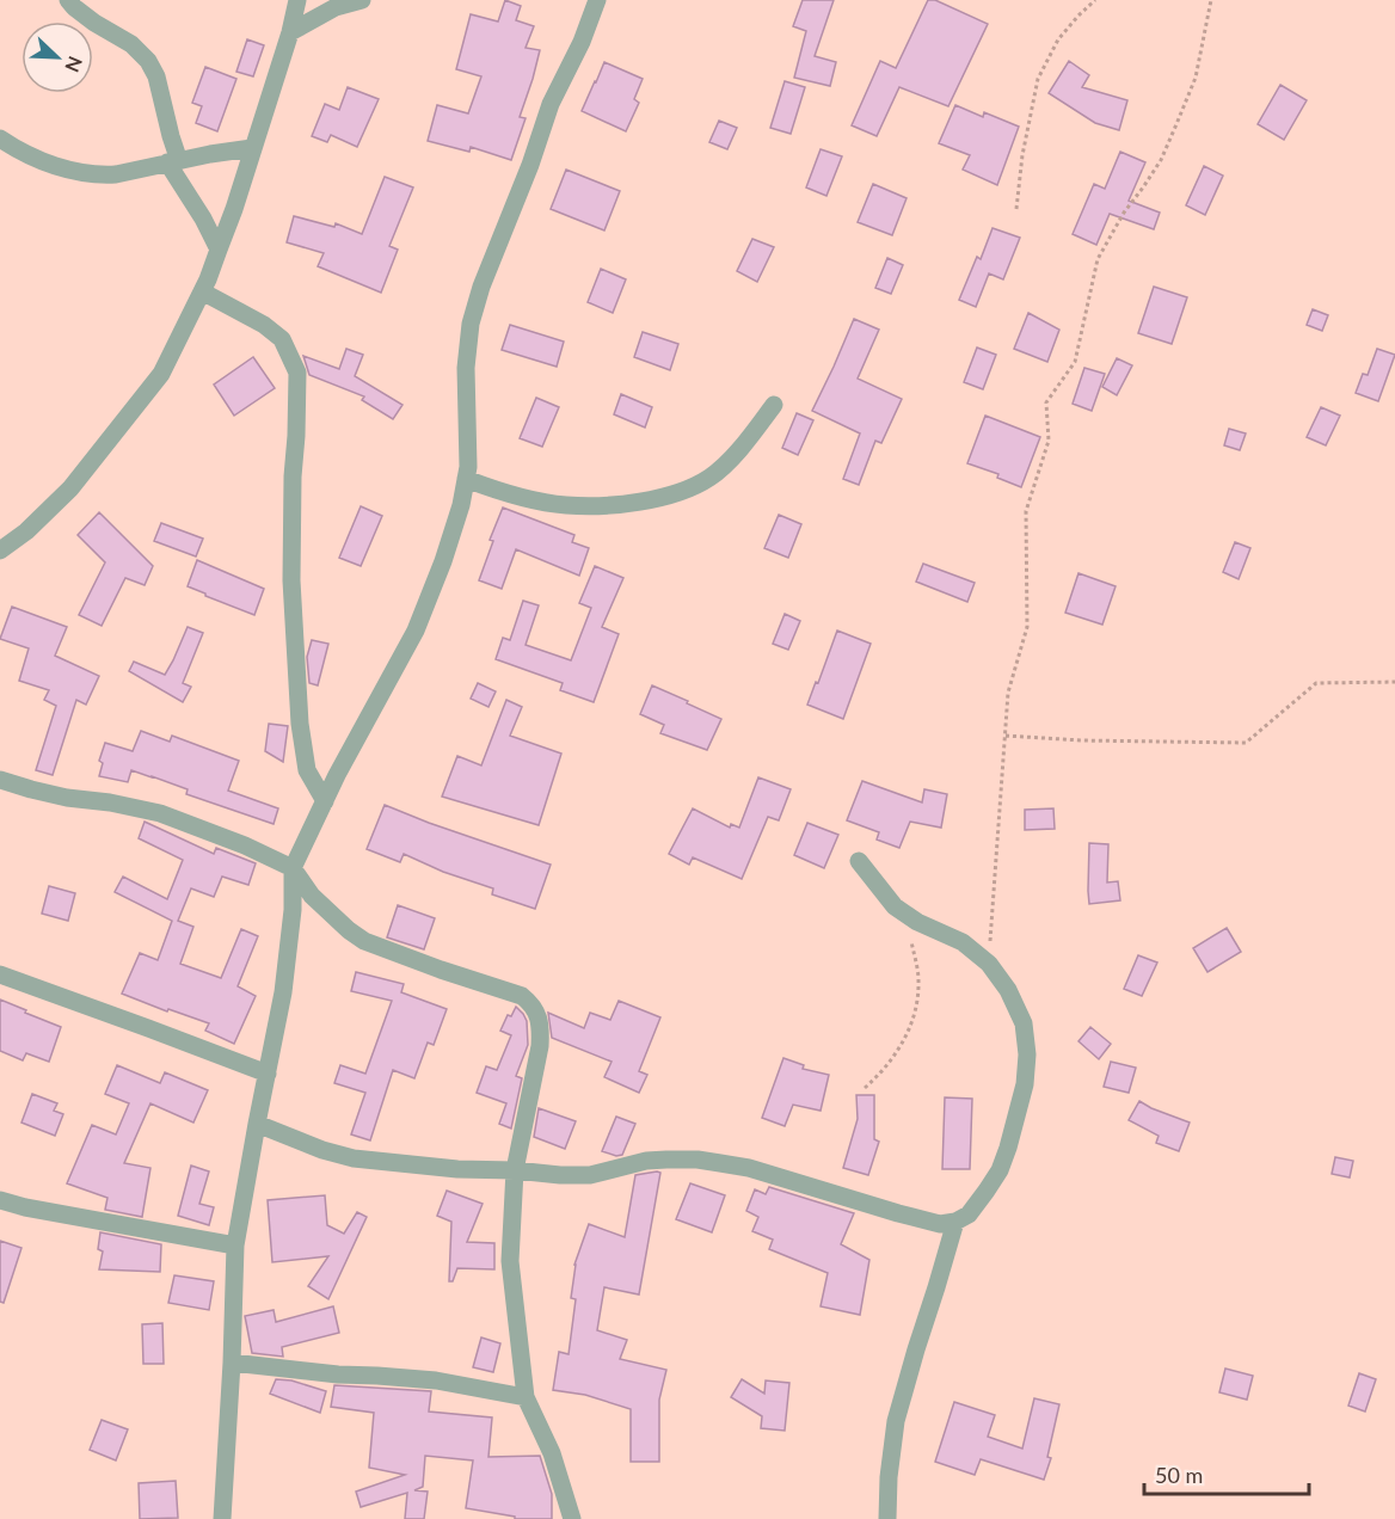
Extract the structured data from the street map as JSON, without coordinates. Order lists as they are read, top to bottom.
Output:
{
  "scale_bar": "50 m",
  "north": "bottom right"
}
